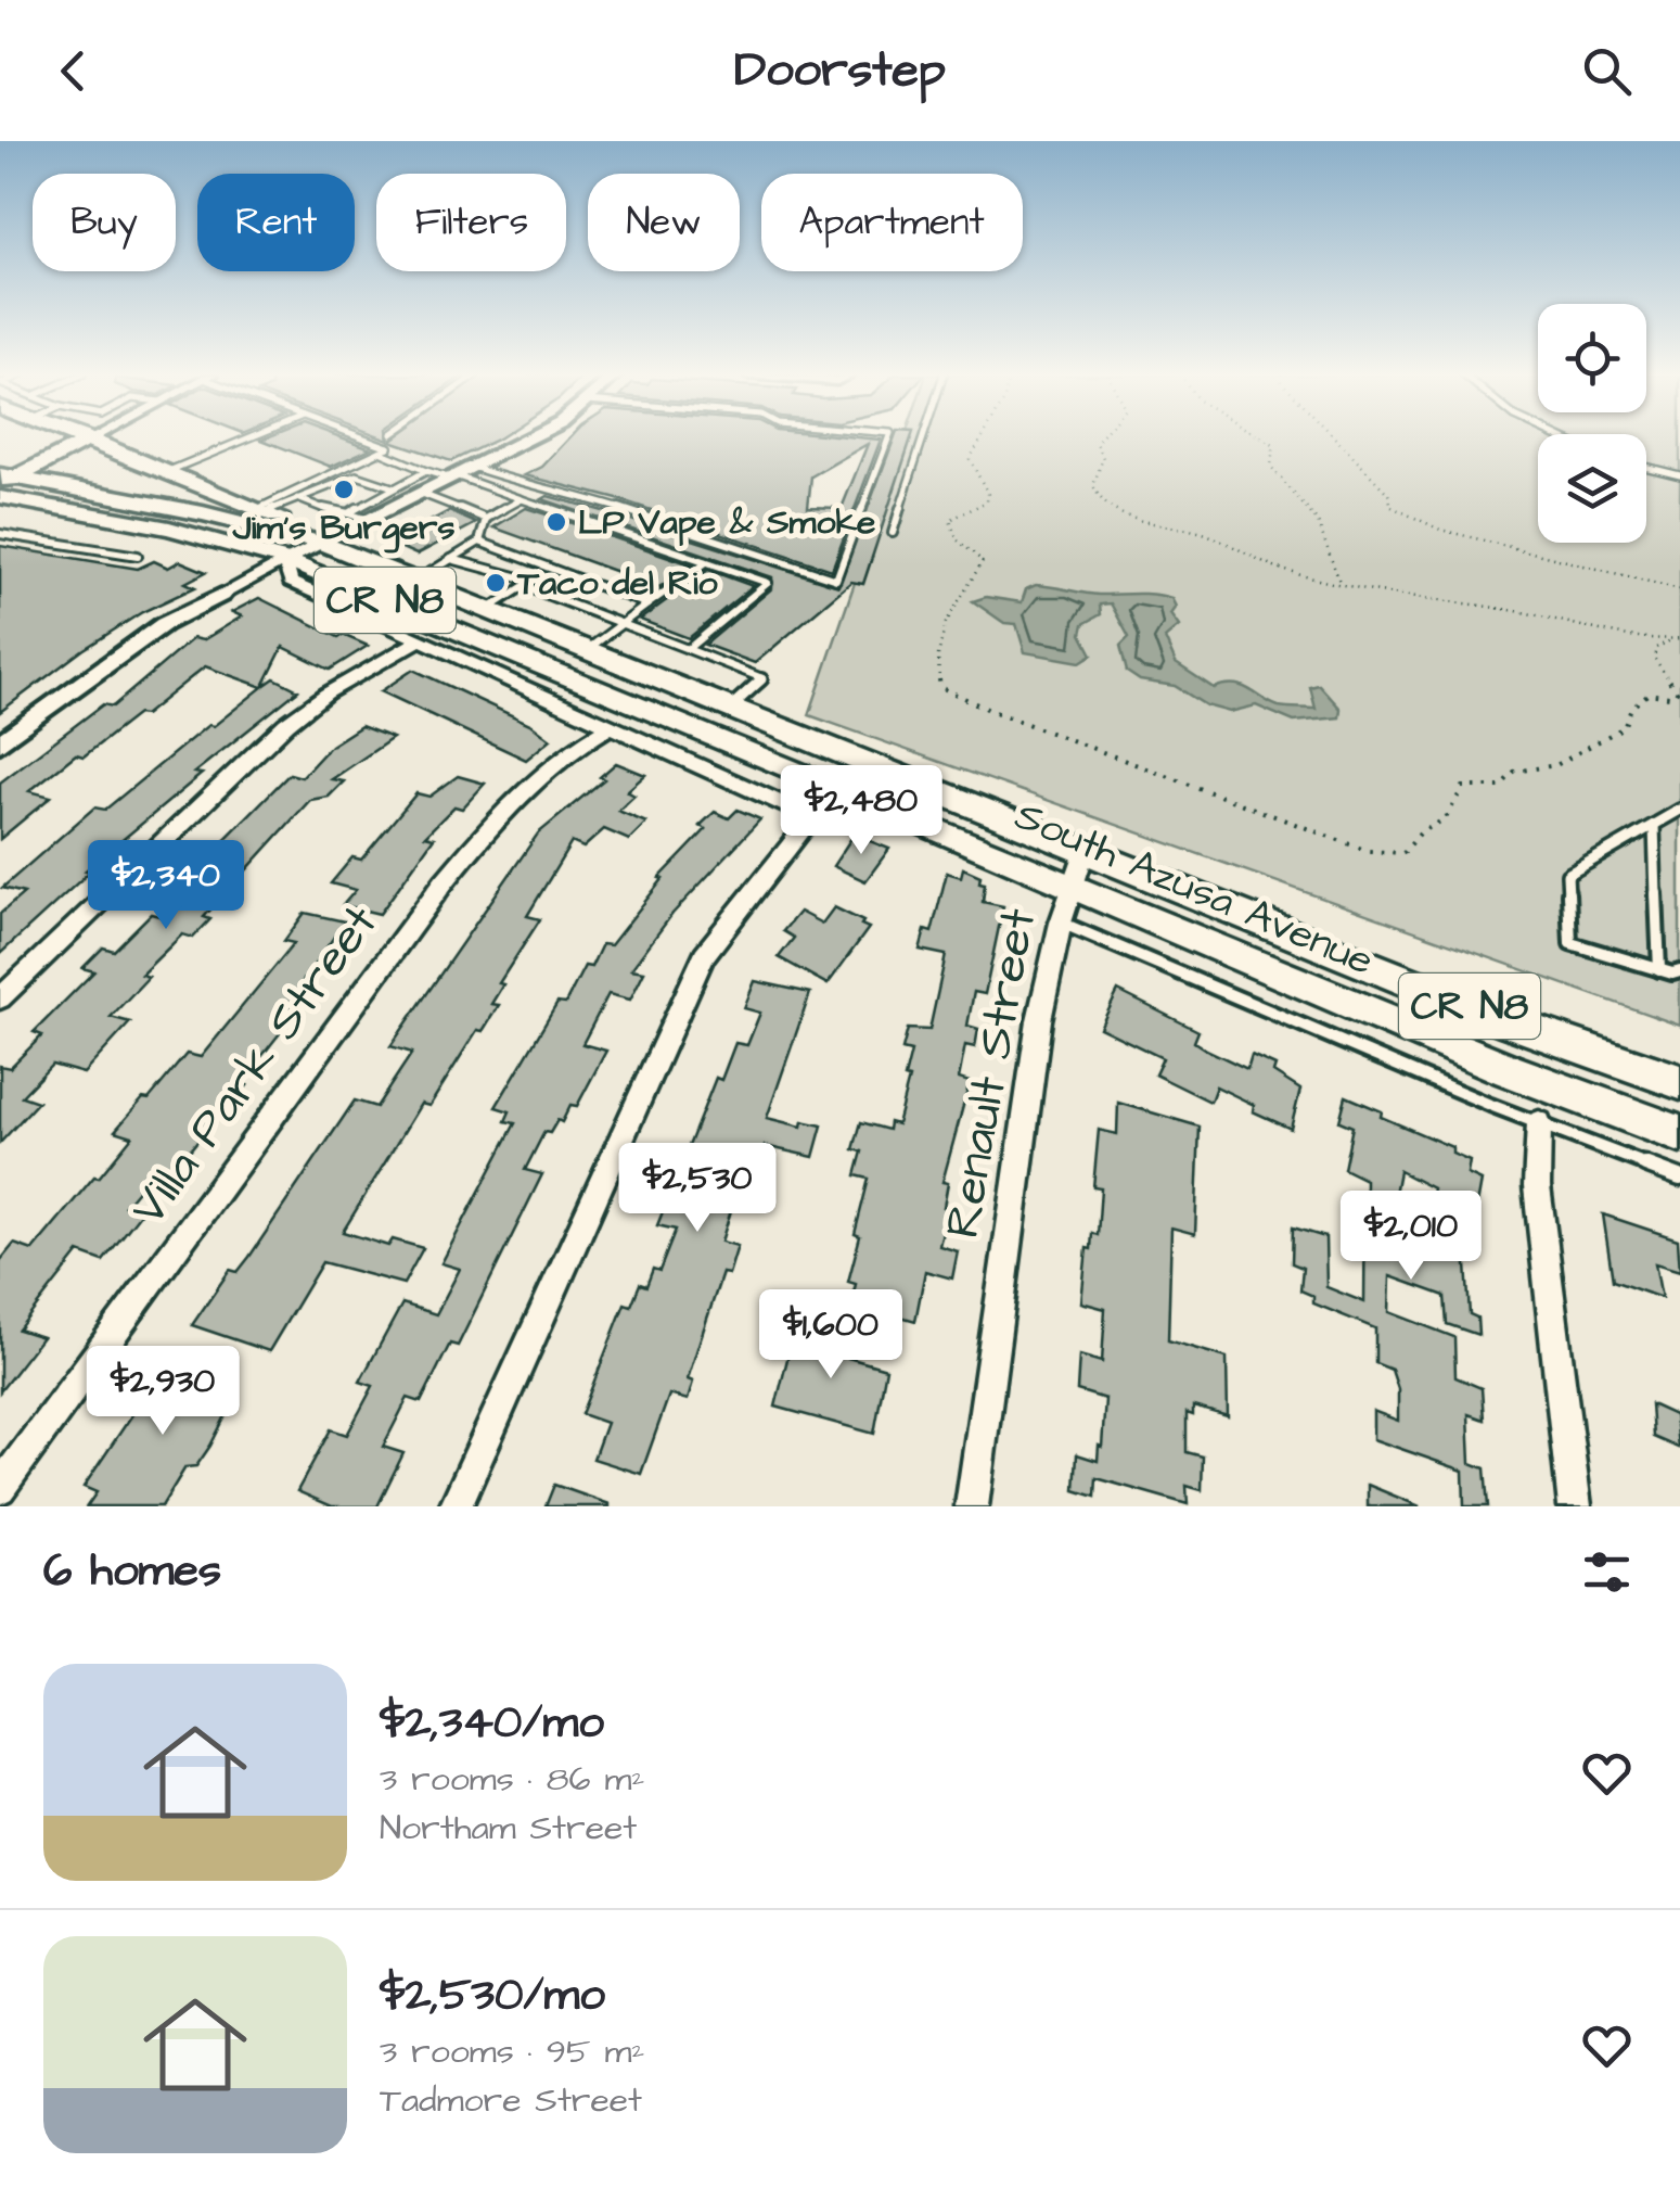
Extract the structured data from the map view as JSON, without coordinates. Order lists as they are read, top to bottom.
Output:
{
  "streets": {
    "main road": ["CR N8", "South Azusa Avenue"],
    "street": ["Villa Park Street", "Renault Street"]
  },
  "crossings": [
    ["South Azusa Avenue", "Renault Street"]
  ],
  "places": ["Jim's Burgers", "LP Vape & Smoke", "Taco del Rio"],
  "page": {
    "header": "Doorstep",
    "chip": [
      "Buy",
      "Rent",
      "Filters",
      "New",
      "Apartment"
    ],
    "price": [
      "$2,480",
      "$2,340",
      "$2,530",
      "$2,010",
      "$1,600",
      "$2,930"
    ],
    "heading": "6 homes",
    "list": [
      {
        "name": "$2,340/mo",
        "note": "3 rooms · 86 m² · Northam Street"
      },
      {
        "name": "$2,530/mo",
        "note": "3 rooms · 95 m² · Tadmore Street"
      }
    ]
  }
}
